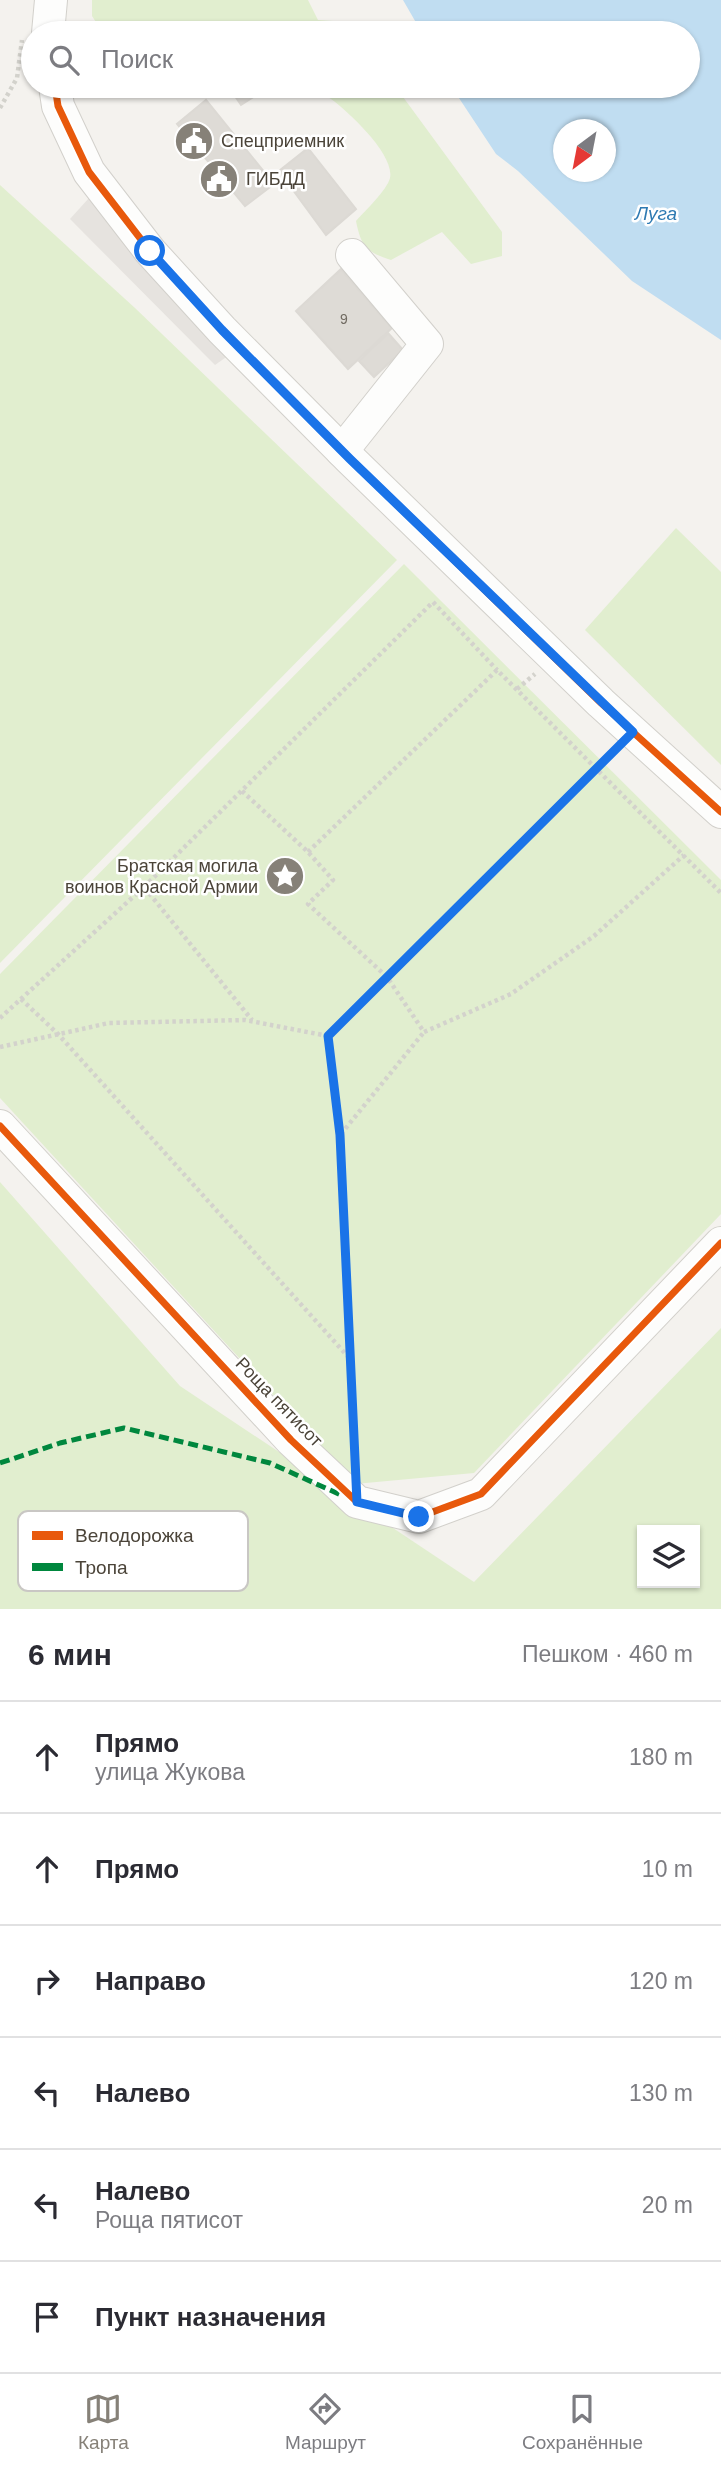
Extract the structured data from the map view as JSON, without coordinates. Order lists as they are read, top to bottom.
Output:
{
  "streets": {
    "street": ["Роща пятисот"]
  },
  "water": ["Луга"],
  "places": {
    "public building": ["Спецприемник", "ГИБДД"],
    "place": ["Братская могила воинов Красной Армии"]
  },
  "house_numbers": ["9"],
  "legend": ["Велодорожка", "Тропа"],
  "north": "bottom left",
  "page": {
    "search": "Поиск",
    "heading": ["6 мин", "Пешком · 460 m"],
    "list": [
      ["Прямо", "улица Жукова", "180 m"],
      ["Прямо", "10 m"],
      ["Направо", "120 m"],
      ["Налево", "130 m"],
      ["Налево", "Роща пятисот", "20 m"],
      "Пункт назначения"
    ],
    "nav": ["Карта", "Маршрут", "Сохранённые"]
  }
}
